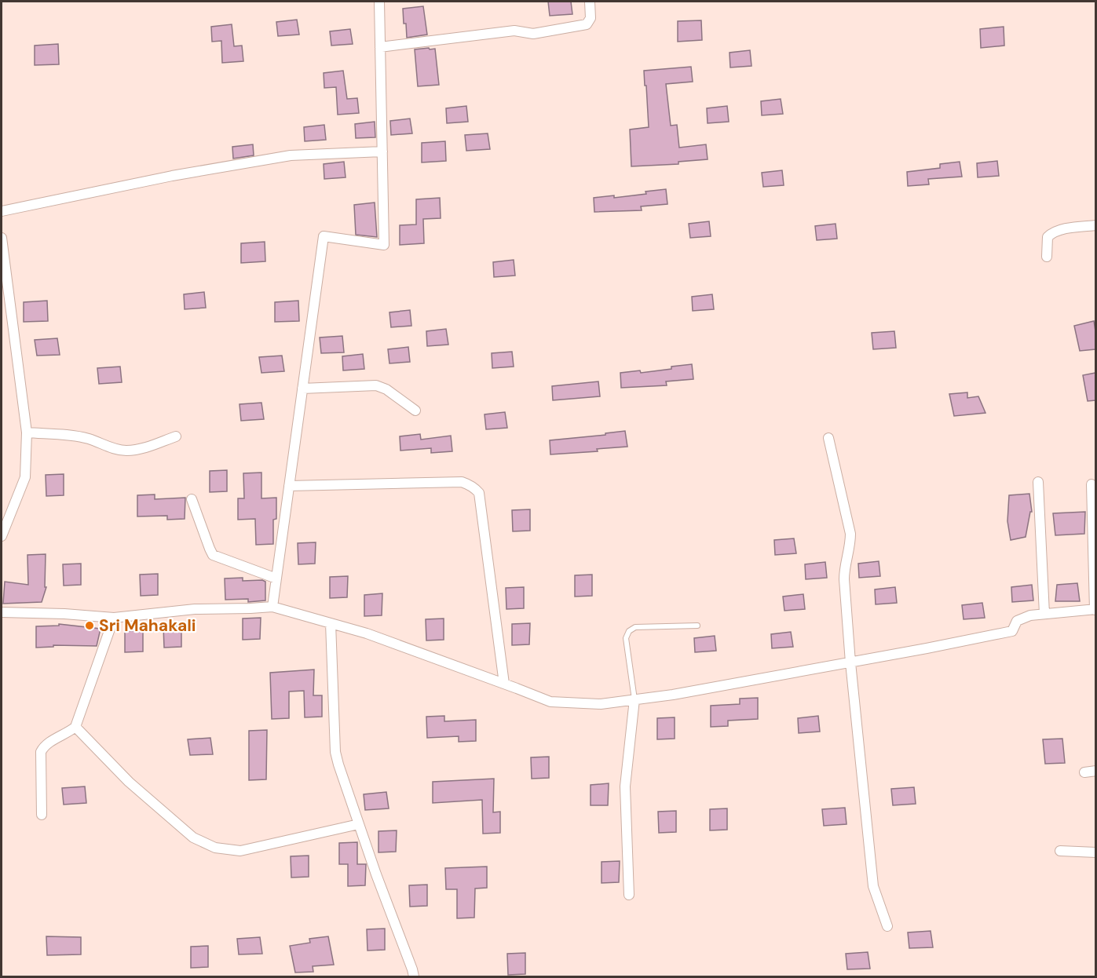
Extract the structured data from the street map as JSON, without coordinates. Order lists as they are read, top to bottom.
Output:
{
  "places": ["Sri Mahakali"]
}
